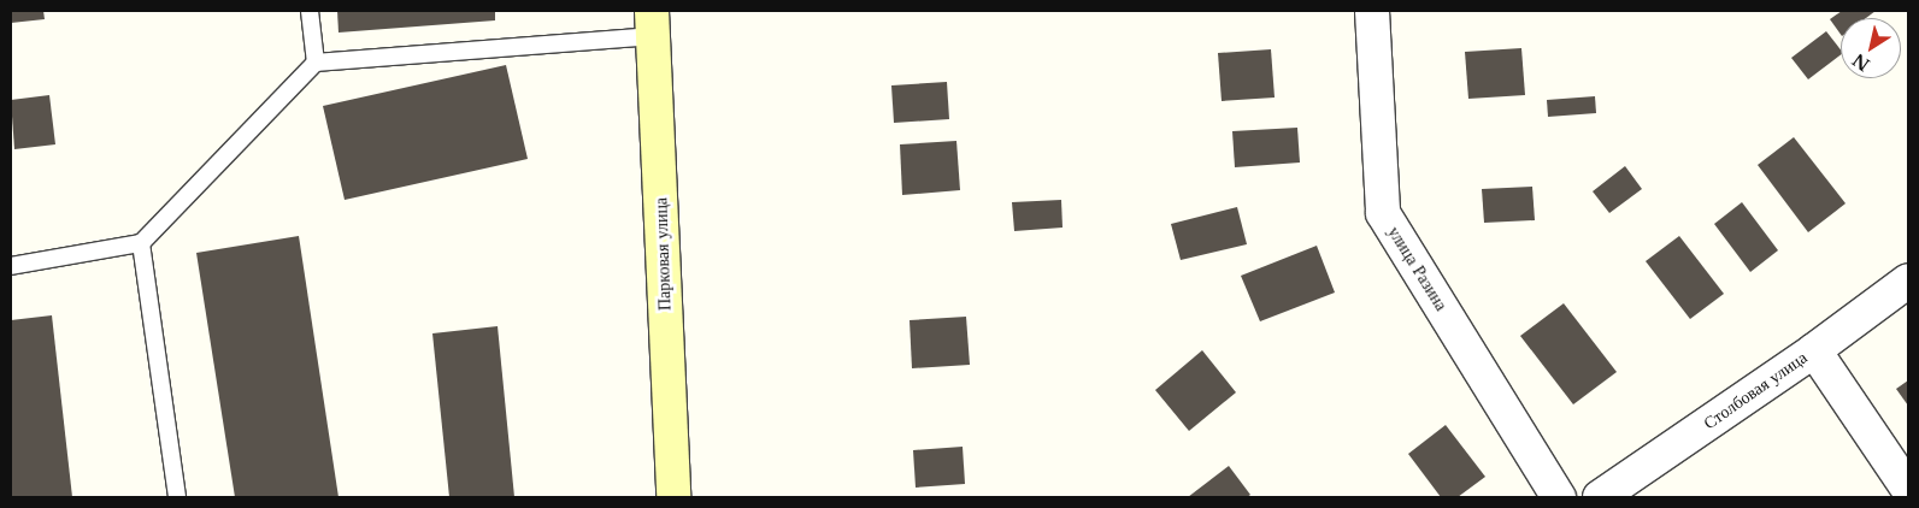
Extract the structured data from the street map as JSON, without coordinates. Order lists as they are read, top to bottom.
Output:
{
  "streets": {
    "main road": ["Парковая улица"],
    "street": ["улица Разина", "Столбовая улица"]
  },
  "north": "bottom left"
}
